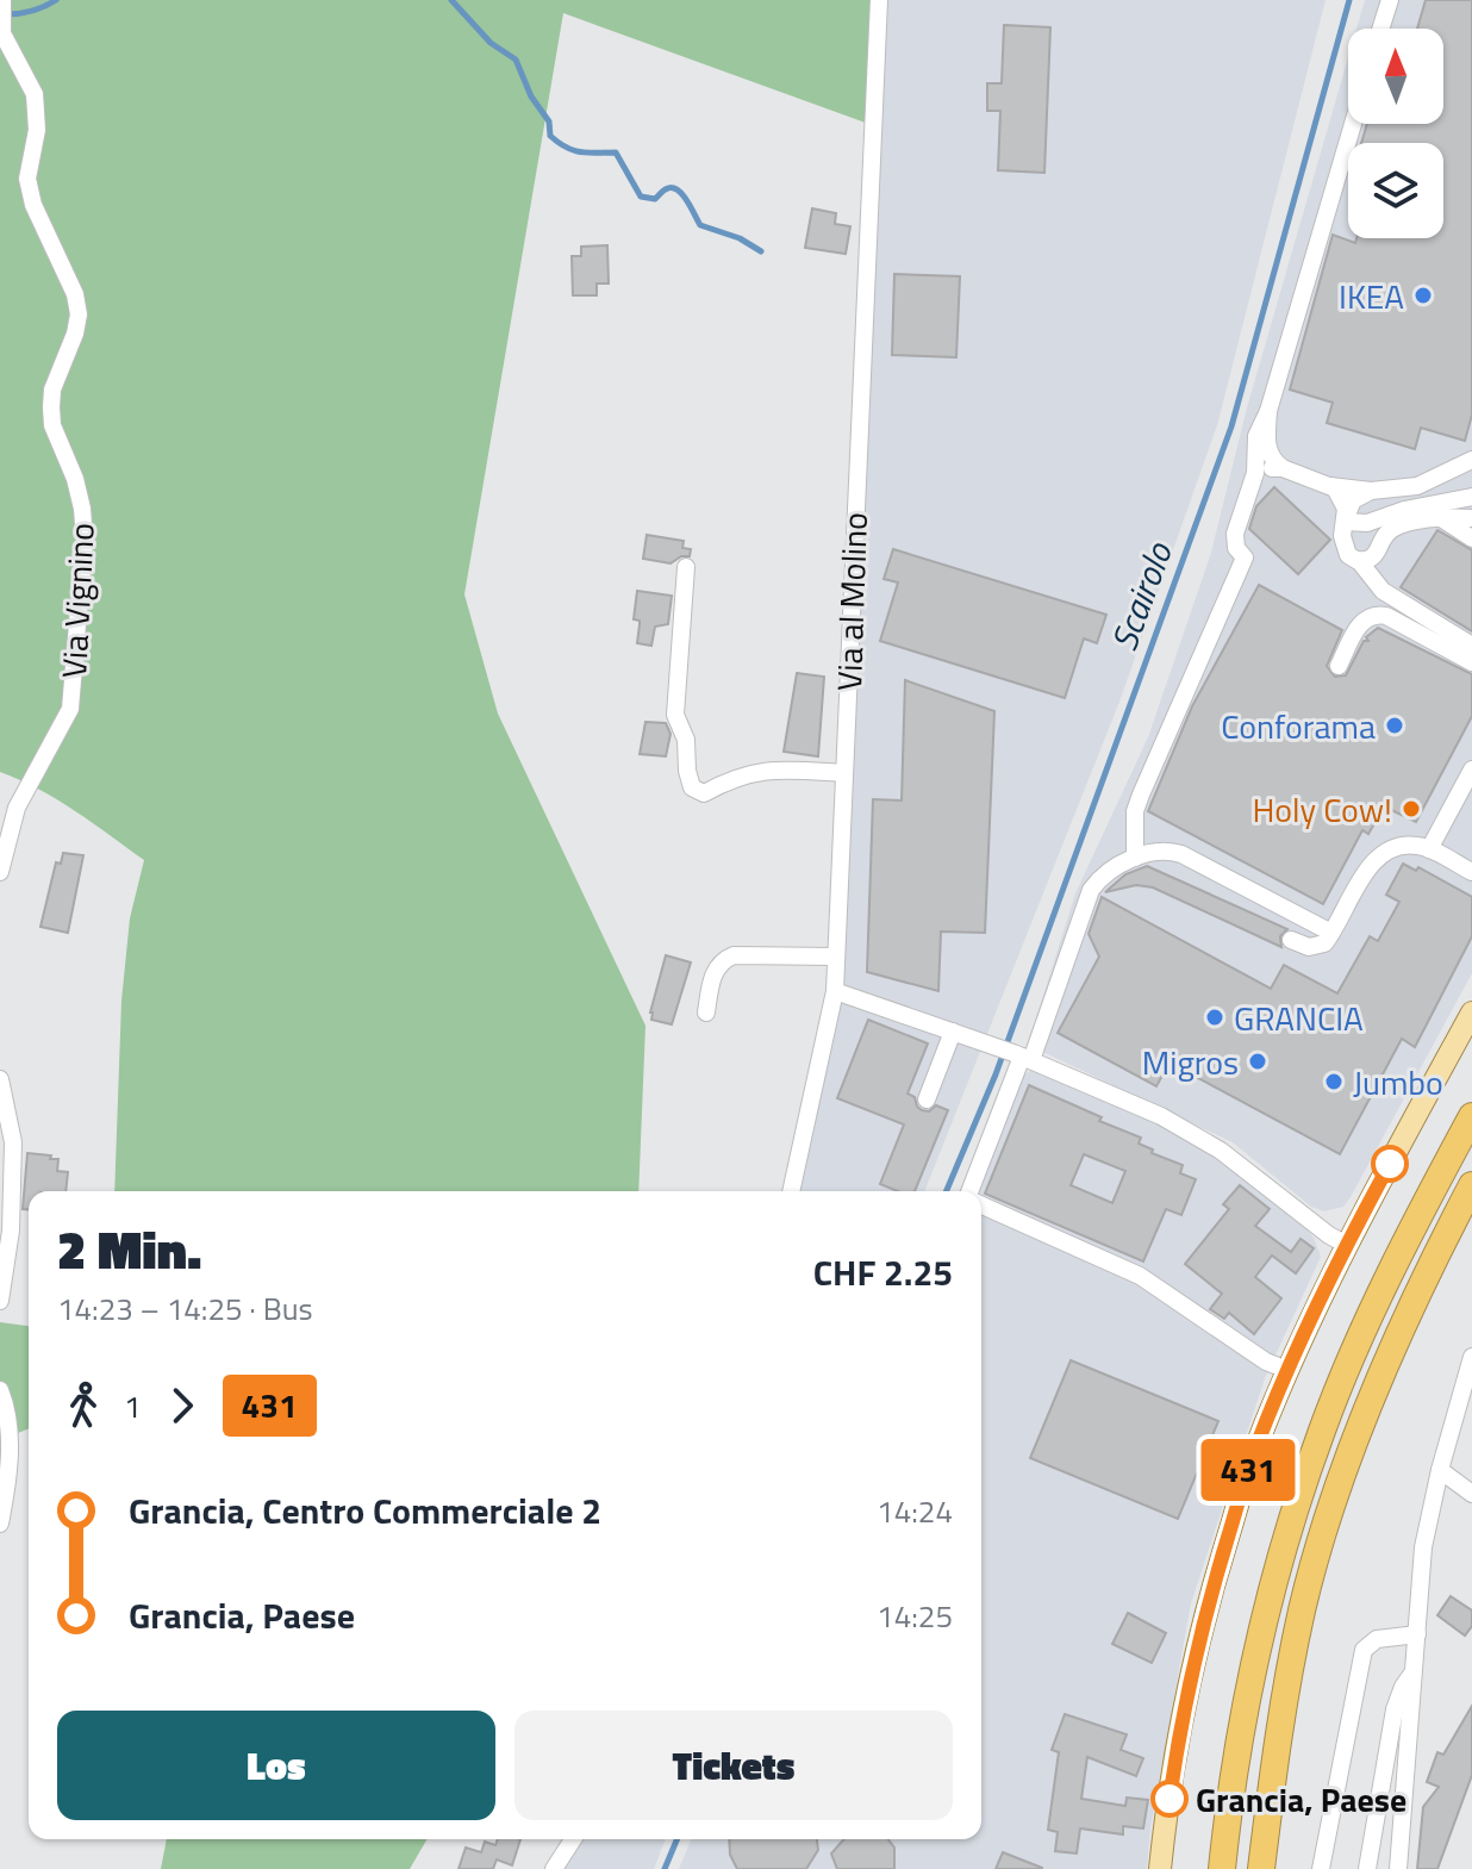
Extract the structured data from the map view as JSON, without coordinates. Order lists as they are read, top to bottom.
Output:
{
  "streets": {
    "street": ["Via Vignino", "Via al Molino"]
  },
  "water": ["Scairolo"],
  "places": [
    "IKEA",
    "Conforama",
    "Holy Cow!",
    "GRANCIA",
    "Migros",
    "Jumbo",
    "Grancia, Paese"
  ],
  "lines": ["bus line 431"],
  "north": "top",
  "page": {
    "on_map": "431",
    "heading": ["2 Min.", "14:23 – 14:25 · Bus", "CHF 2.25"],
    "legs": ["1", "431"],
    "list": [
      {
        "name": "Grancia, Centro Commerciale 2",
        "value": "14:24"
      },
      {
        "name": "Grancia, Paese",
        "value": "14:25"
      }
    ],
    "buttons": ["Los", "Tickets"]
  }
}
